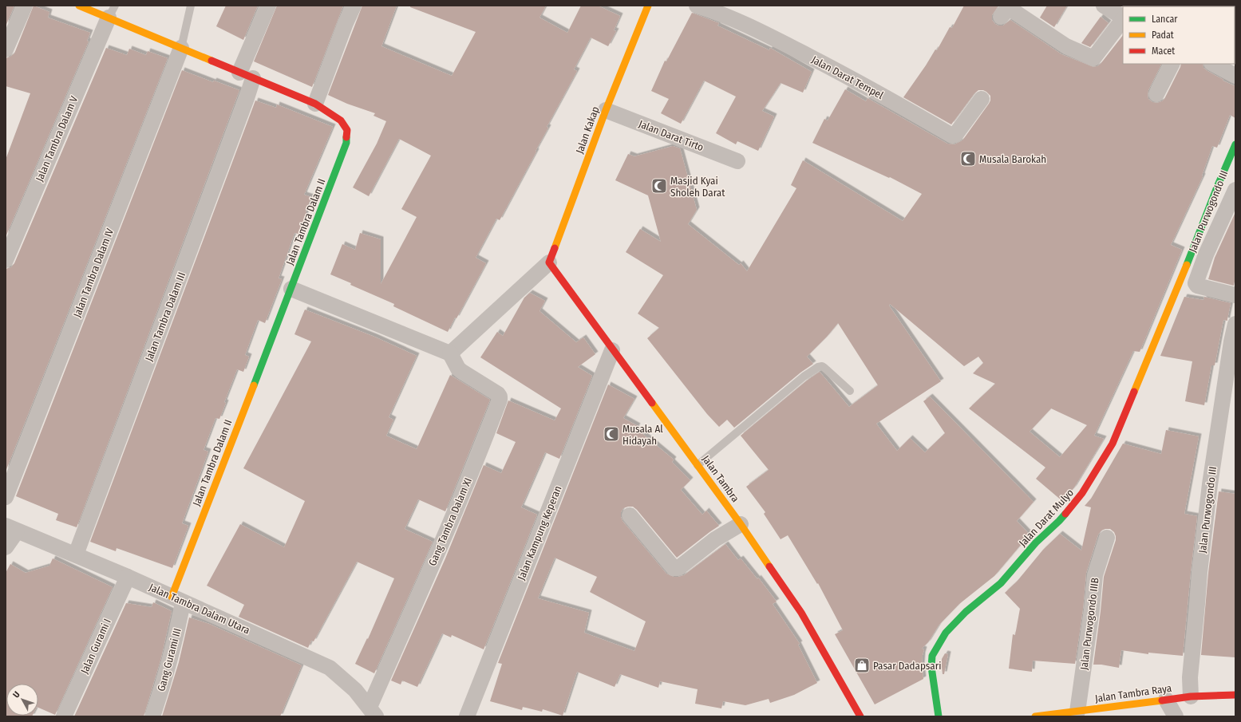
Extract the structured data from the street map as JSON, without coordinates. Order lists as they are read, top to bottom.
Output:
{
  "streets": {
    "street": [
      "Jalan Darat Tempel",
      "Jalan Kakap",
      "Jalan Darat Tirto",
      "Jalan Tambra Dalam V",
      "Jalan Purwogondo III",
      "Jalan Tambra Dalam II",
      "Jalan Tambra Dalam IV",
      "Jalan Tambra Dalam III",
      "Jalan Tambra",
      "Jalan Darat Mulyo",
      "Gang Tambra Dalam XI",
      "Jalan Kampung Keperan",
      "Jalan Tambra Dalam Utara",
      "Jalan Purwogondo IIIB",
      "Jalan Gurami I",
      "Gang Gurami III",
      "Jalan Tambra Raya"
    ]
  },
  "crossings": [
    ["Jalan Kakap", "Jalan Darat Tirto"],
    ["Jalan Kakap", "Jalan Tambra"],
    ["Jalan Tambra Dalam V", "Jalan Tambra Dalam II"],
    ["Jalan Purwogondo III", "Jalan Darat Mulyo"],
    ["Jalan Purwogondo III", "Jalan Tambra Raya"],
    ["Jalan Tambra Dalam II", "Jalan Tambra Dalam IV"],
    ["Jalan Tambra Dalam II", "Jalan Tambra Dalam III"],
    ["Jalan Tambra Dalam II", "Jalan Tambra Dalam Utara"],
    ["Jalan Tambra Dalam II", "Gang Gurami III"],
    ["Jalan Tambra Dalam III", "Jalan Tambra Dalam Utara"],
    ["Jalan Tambra", "Jalan Kampung Keperan"],
    ["Gang Tambra Dalam XI", "Jalan Tambra Dalam Utara"],
    ["Jalan Tambra Dalam Utara", "Jalan Gurami I"],
    ["Jalan Tambra Dalam Utara", "Gang Gurami III"],
    ["Jalan Purwogondo IIIB", "Jalan Tambra Raya"]
  ],
  "places": {
    "mosque": ["Musala Barokah", "Masjid Kyai Sholeh Darat", "Musala Al Hidayah"],
    "shop": ["Pasar Dadapsari"]
  },
  "legend": ["Lancar", "Padat", "Macet"],
  "north": "top left"
}
